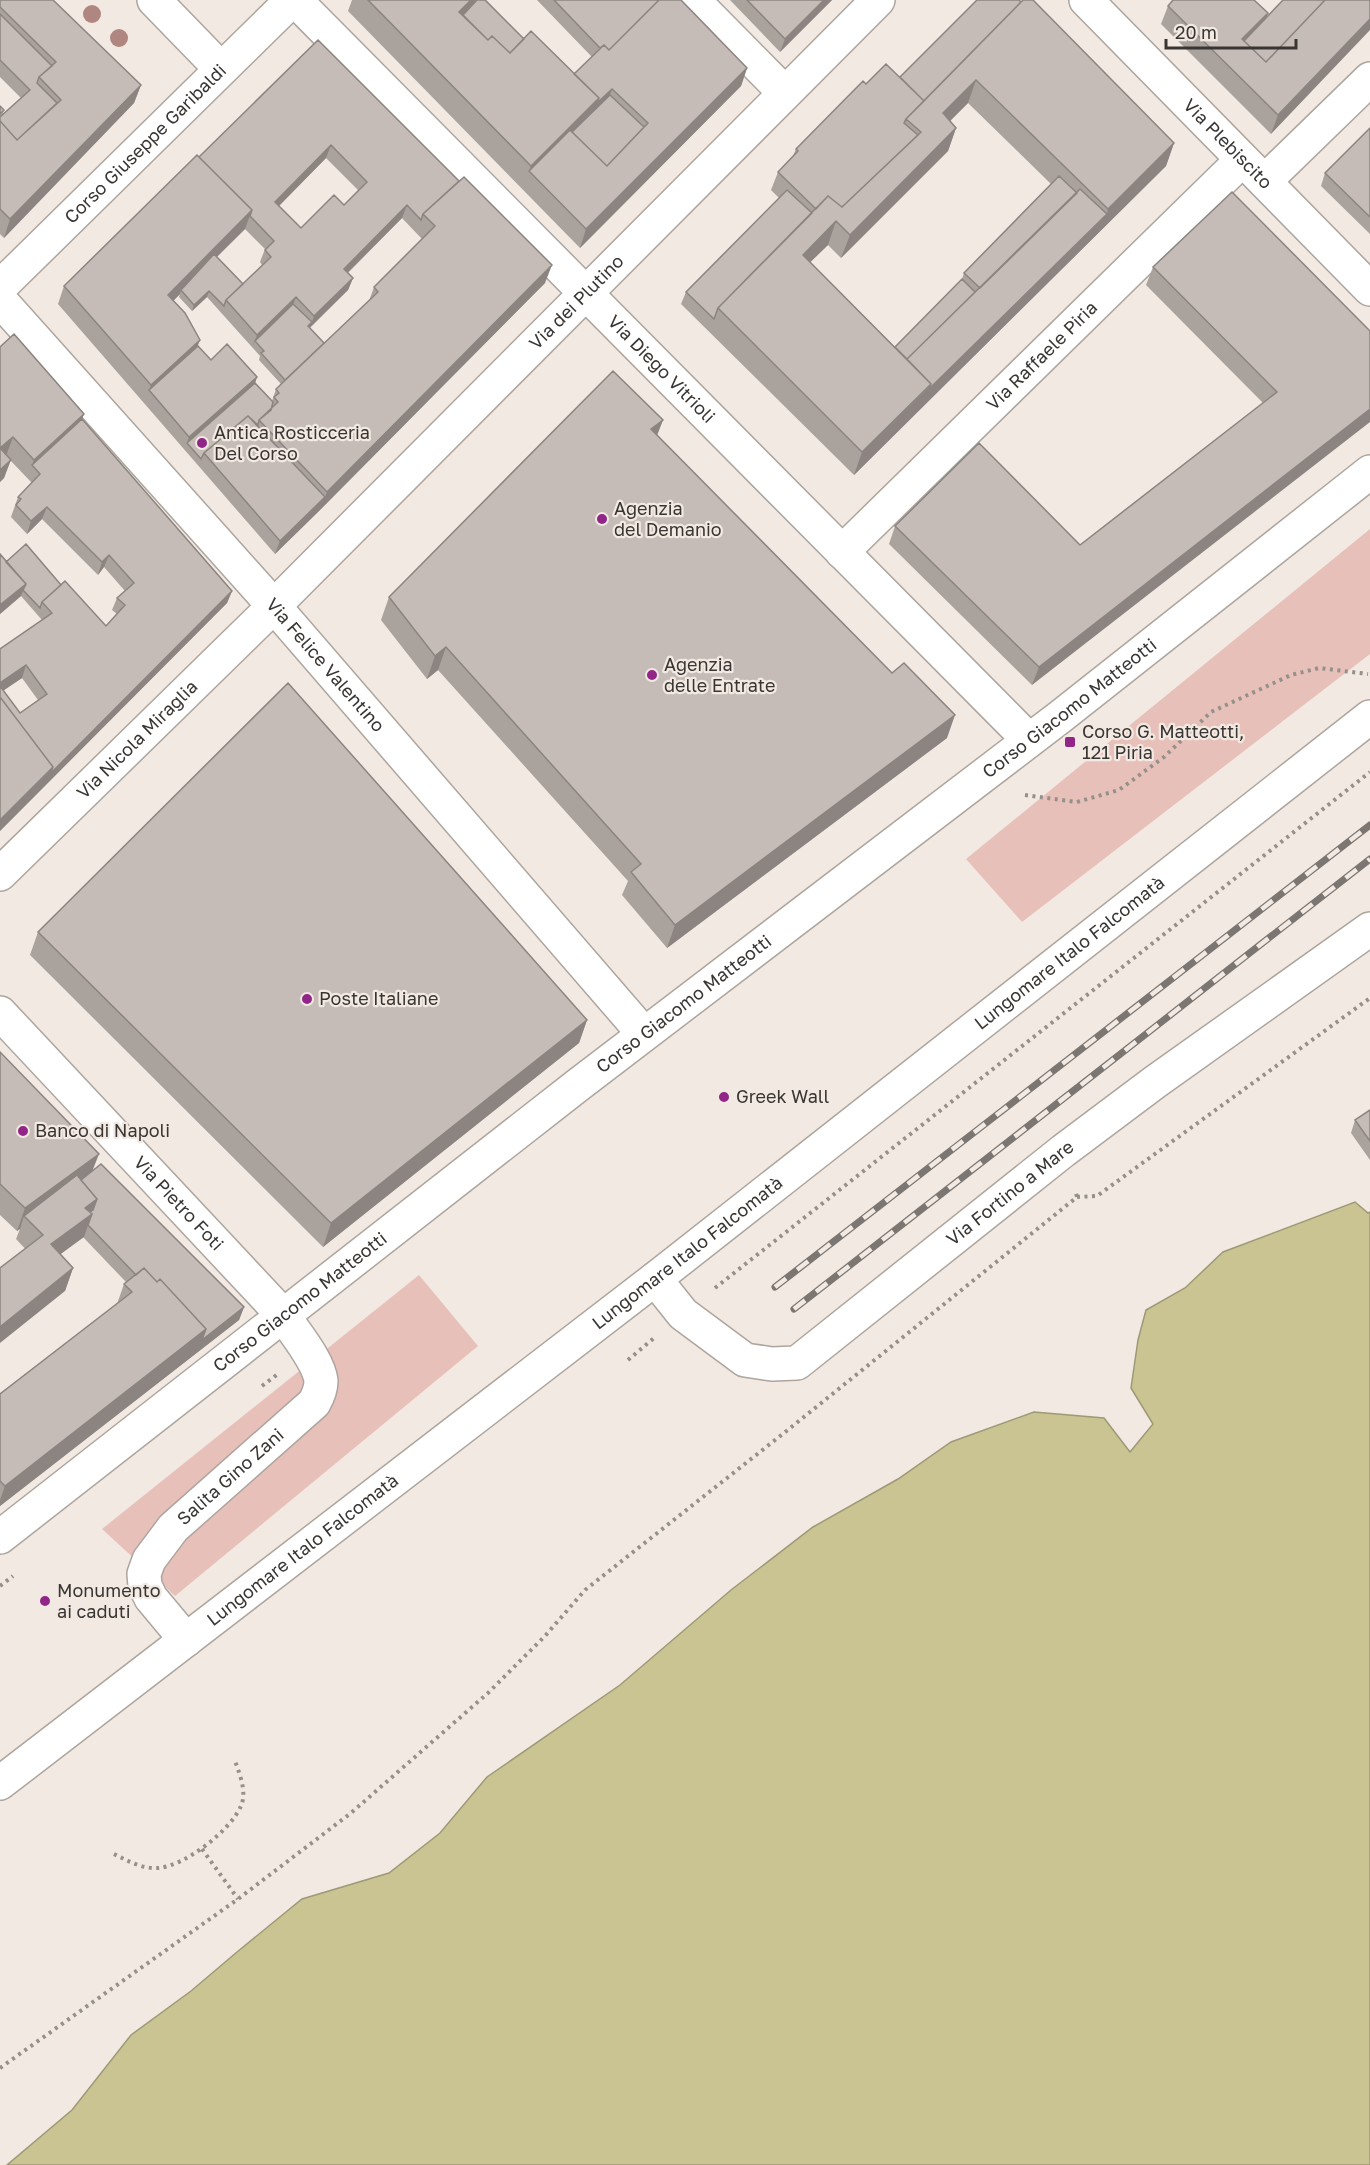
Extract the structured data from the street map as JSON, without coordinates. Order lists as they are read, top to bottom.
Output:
{
  "streets": {
    "street": [
      "Corso Giuseppe Garibaldi",
      "Via Plebiscito",
      "Via dei Plutino",
      "Via Raffaele Piria",
      "Via Diego Vitrioli",
      "Via Felice Valentino",
      "Corso Giacomo Matteotti",
      "Via Nicola Miraglia",
      "Lungomare Italo Falcomatà",
      "Via Fortino a Mare",
      "Via Pietro Foti",
      "Salita Gino Zani"
    ]
  },
  "crossings": [
    ["Corso Giuseppe Garibaldi", "Via Diego Vitrioli"],
    ["Via Plebiscito", "Via Raffaele Piria"],
    ["Via dei Plutino", "Via Diego Vitrioli"],
    ["Via dei Plutino", "Via Felice Valentino"],
    ["Via dei Plutino", "Via Nicola Miraglia"],
    ["Via Raffaele Piria", "Via Diego Vitrioli"],
    ["Via Diego Vitrioli", "Corso Giacomo Matteotti"],
    ["Via Felice Valentino", "Corso Giacomo Matteotti"],
    ["Via Felice Valentino", "Via Nicola Miraglia"],
    ["Corso Giacomo Matteotti", "Via Pietro Foti"],
    ["Corso Giacomo Matteotti", "Salita Gino Zani"],
    ["Lungomare Italo Falcomatà", "Via Fortino a Mare"],
    ["Lungomare Italo Falcomatà", "Salita Gino Zani"],
    ["Via Pietro Foti", "Salita Gino Zani"]
  ],
  "places": {
    "other": [
      "Antica Rosticceria Del Corso",
      "Agenzia del Demanio",
      "Agenzia delle Entrate",
      "Poste Italiane",
      "Greek Wall",
      "Banco di Napoli",
      "Monumento ai caduti"
    ],
    "transit": ["Corso G. Matteotti, 121 Piria"]
  },
  "scale_bar": "20 m"
}
